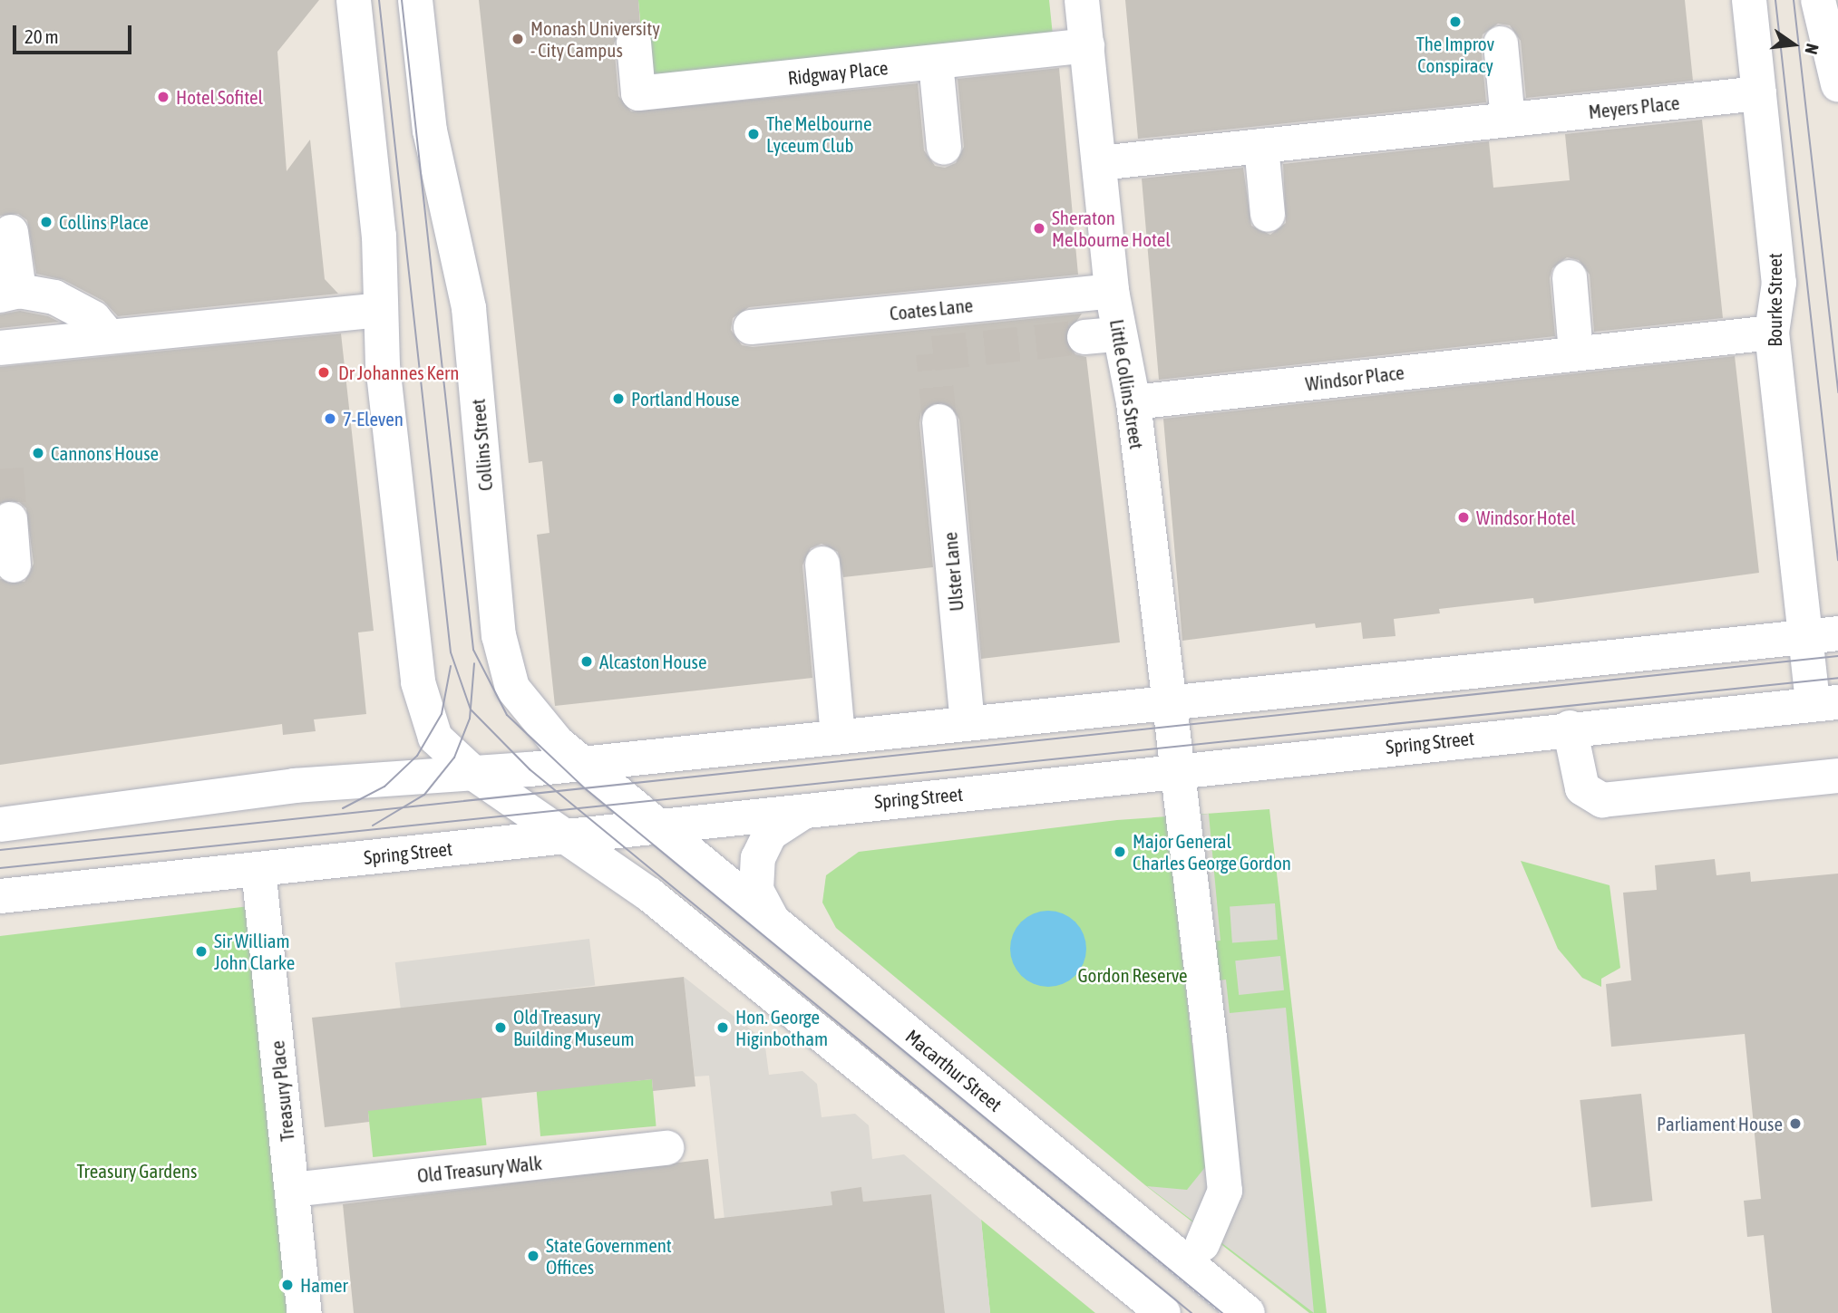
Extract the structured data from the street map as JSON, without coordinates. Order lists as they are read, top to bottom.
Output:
{
  "streets": {
    "street": [
      "Ridgway Place",
      "Meyers Place",
      "Bourke Street",
      "Coates Lane",
      "Windsor Place",
      "Little Collins Street",
      "Collins Street",
      "Ulster Lane",
      "Spring Street",
      "Macarthur Street",
      "Treasury Place",
      "Old Treasury Walk"
    ]
  },
  "crossings": [
    ["Ridgway Place", "Little Collins Street"],
    ["Meyers Place", "Bourke Street"],
    ["Meyers Place", "Little Collins Street"],
    ["Bourke Street", "Windsor Place"],
    ["Bourke Street", "Spring Street"],
    ["Coates Lane", "Little Collins Street"],
    ["Windsor Place", "Little Collins Street"],
    ["Little Collins Street", "Spring Street"],
    ["Collins Street", "Spring Street"],
    ["Collins Street", "Macarthur Street"],
    ["Spring Street", "Macarthur Street"],
    ["Spring Street", "Treasury Place"],
    ["Treasury Place", "Old Treasury Walk"]
  ],
  "parks": ["Gordon Reserve", "Treasury Gardens"],
  "places": [
    "The Improv Conspiracy",
    "Monash University - City Campus",
    "Hotel Sofitel",
    "The Melbourne Lyceum Club",
    "Collins Place",
    "Sheraton Melbourne Hotel",
    "Dr Johannes Kern",
    "Portland House",
    "7-Eleven",
    "Cannons House",
    "Windsor Hotel",
    "Alcaston House",
    "Major General Charles George Gordon",
    "Sir William John Clarke",
    "Old Treasury Building Museum",
    "Hon. George Higinbotham",
    "Parliament House",
    "State Government Offices",
    "Hamer"
  ],
  "scale_bar": "20 m",
  "north": "right"
}
